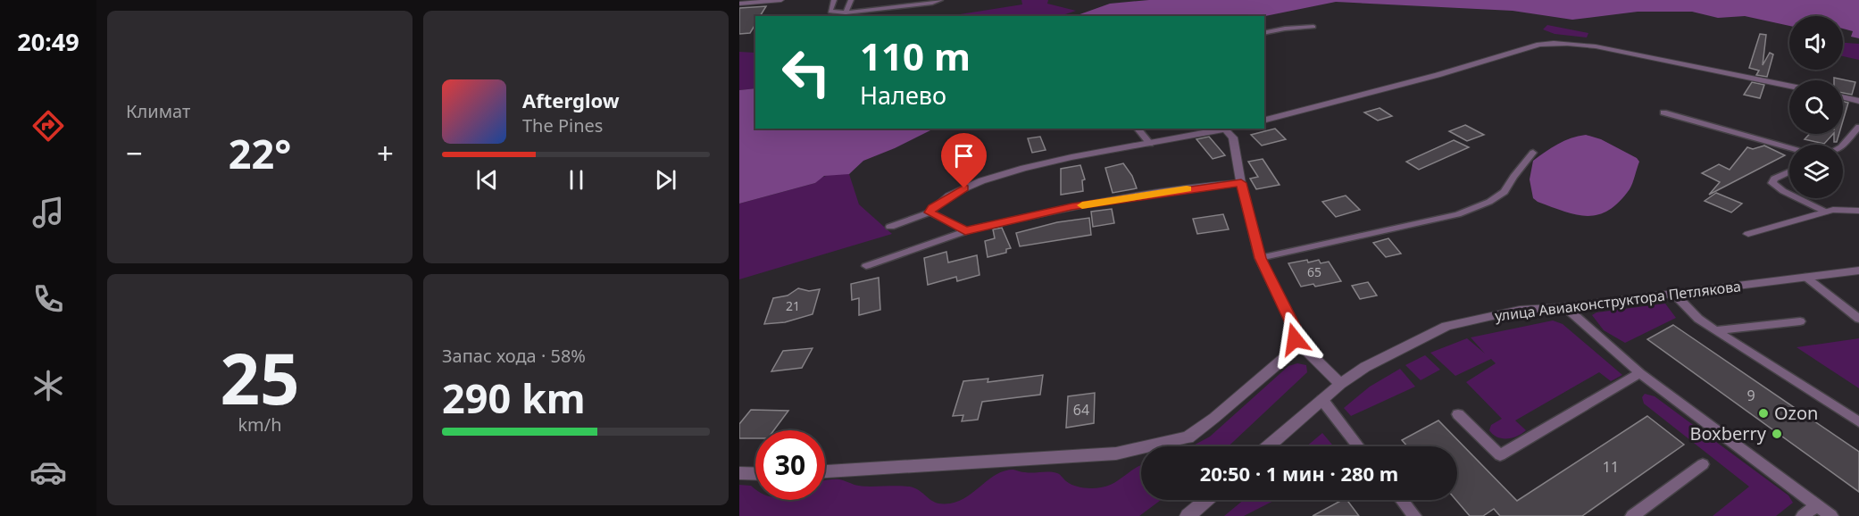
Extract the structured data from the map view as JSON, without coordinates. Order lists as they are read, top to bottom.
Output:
{
  "streets": {
    "street": ["улица Авиаконструктора Петлякова"]
  },
  "places": ["Ozon", "Boxberry"],
  "house_numbers": [
    "65",
    "21",
    "9",
    "64",
    "11"
  ],
  "page": {
    "tabs": "20:49",
    "tile": [
      "Климат",
      ["25", "km/h"],
      ["Запас хода · 58%", "290 km"]
    ],
    "turn": ["110 m", "Налево"],
    "song": ["Afterglow", "The Pines"],
    "heat": ["−", "22°", "+"],
    "limit": "30",
    "trip": "20:50 · 1 мин · 280 m"
  }
}
